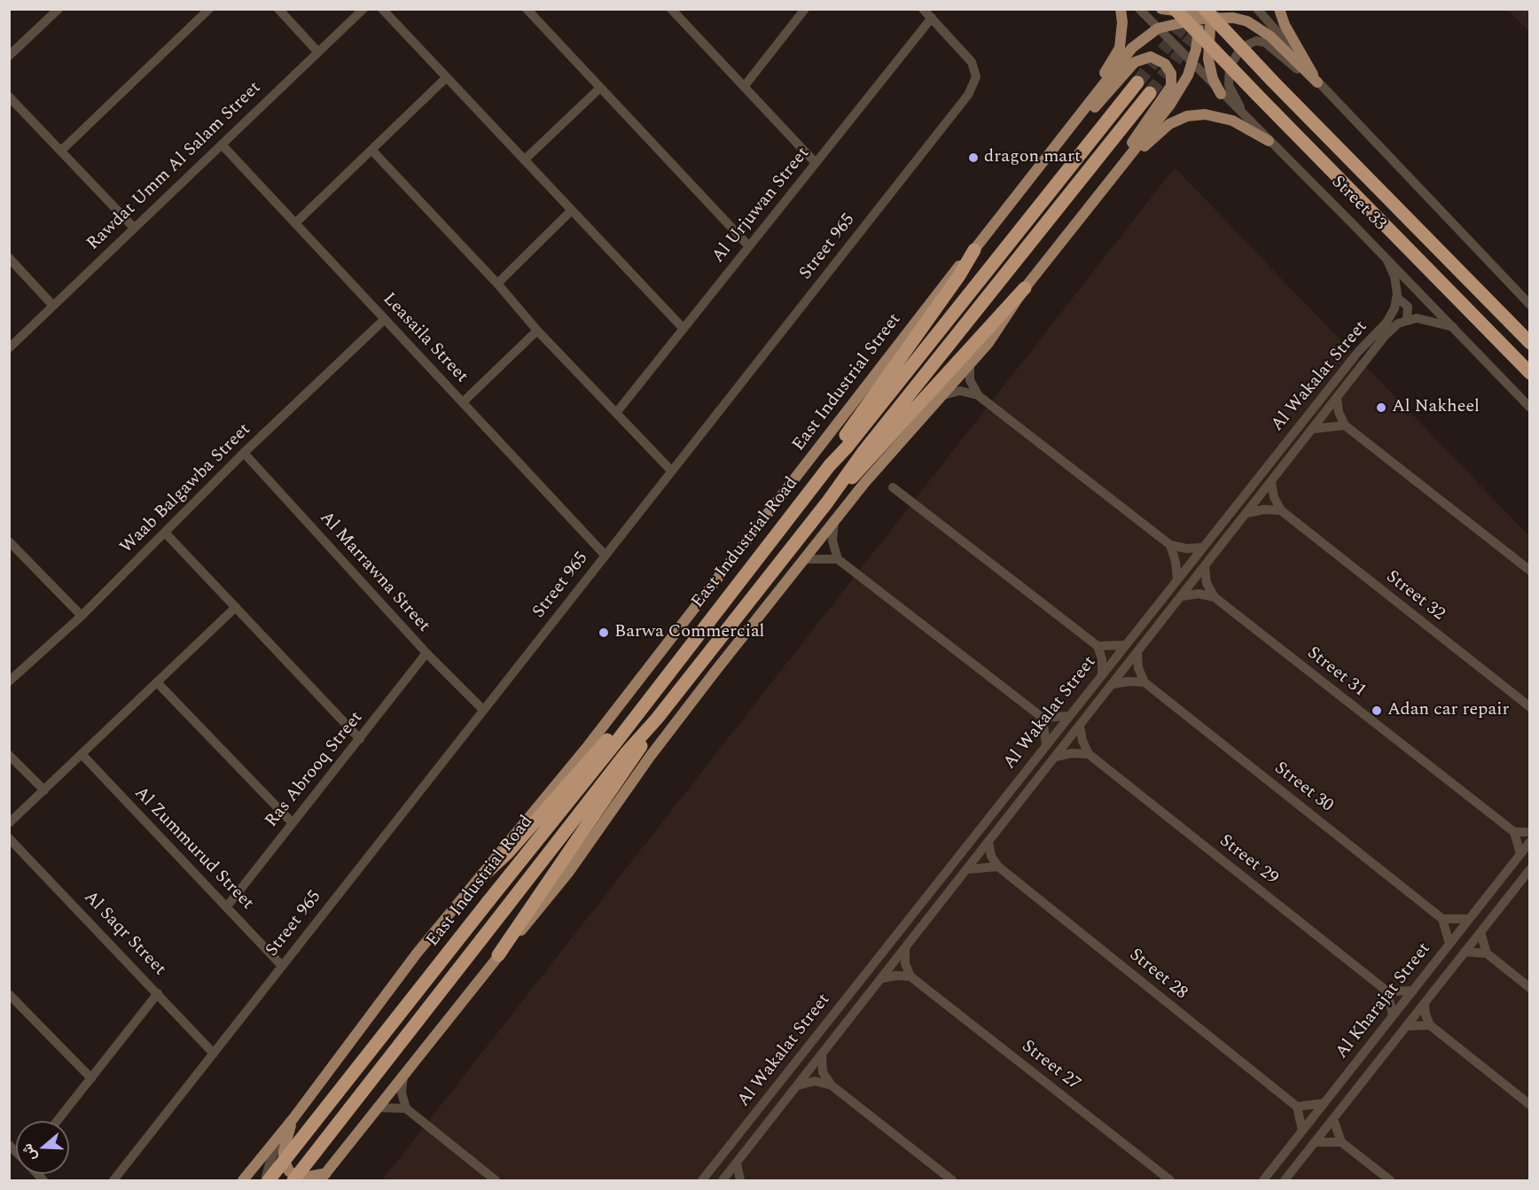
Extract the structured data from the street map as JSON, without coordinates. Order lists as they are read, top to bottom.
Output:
{
  "streets": {
    "highway": ["Street 33", "East Industrial Road"],
    "main road": ["East Industrial Street"],
    "street": [
      "Rawdat Umm Al Salam Street",
      "Al Urjuwan Street",
      "Street 965",
      "Leasaila Street",
      "Al Wakalat Street",
      "Waab Balgawba Street",
      "Al Marrawna Street",
      "Street 32",
      "Street 31",
      "Ras Abrooq Street",
      "Street 30",
      "Al Zummurud Street",
      "Street 29",
      "Al Saqr Street",
      "Street 28",
      "Al Kharajat Street",
      "Street 27"
    ]
  },
  "crossings": [
    ["Rawdat Umm Al Salam Street", "Leasaila Street"],
    ["Al Urjuwan Street", "Street 965"],
    ["Street 965", "Leasaila Street"],
    ["Street 965", "Al Marrawna Street"],
    ["Street 965", "Al Zummurud Street"],
    ["Street 965", "Al Saqr Street"],
    ["Leasaila Street", "Waab Balgawba Street"],
    ["Al Wakalat Street", "Street 28"],
    ["East Industrial Street", "East Industrial Road"],
    ["Waab Balgawba Street", "Al Marrawna Street"],
    ["Al Marrawna Street", "Ras Abrooq Street"],
    ["Ras Abrooq Street", "Al Zummurud Street"]
  ],
  "places": [
    "dragon mart",
    "Al Nakheel",
    "Barwa Commercial",
    "Adan car repair"
  ],
  "north": "left"
}
